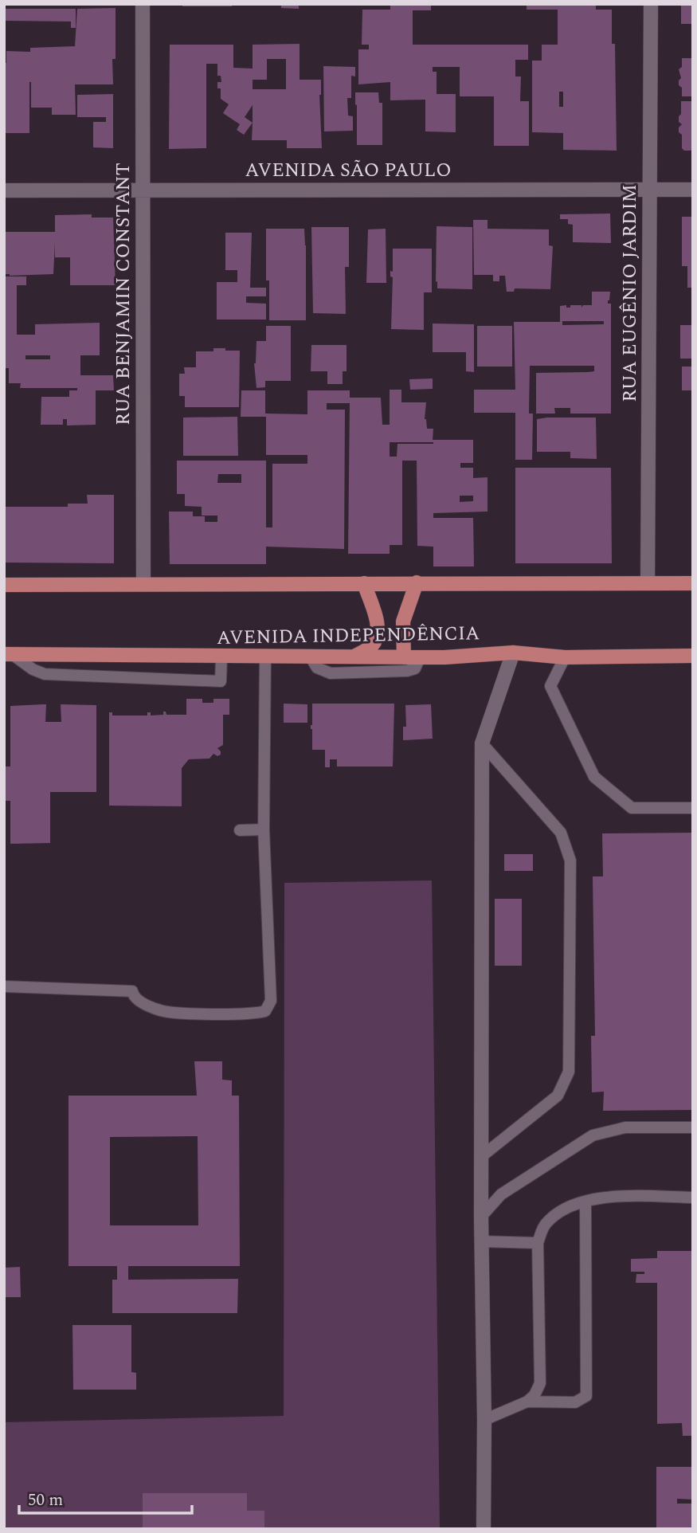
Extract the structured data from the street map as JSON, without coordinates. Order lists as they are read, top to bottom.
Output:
{
  "streets": {
    "main road": ["AVENIDA INDEPENDÊNCIA"],
    "street": ["AVENIDA SÃO PAULO", "RUA EUGÊNIO JARDIM", "RUA BENJAMIN CONSTANT"]
  },
  "crossings": [
    ["AVENIDA SÃO PAULO", "RUA EUGÊNIO JARDIM"],
    ["AVENIDA SÃO PAULO", "RUA BENJAMIN CONSTANT"]
  ],
  "scale_bar": "50 m"
}
